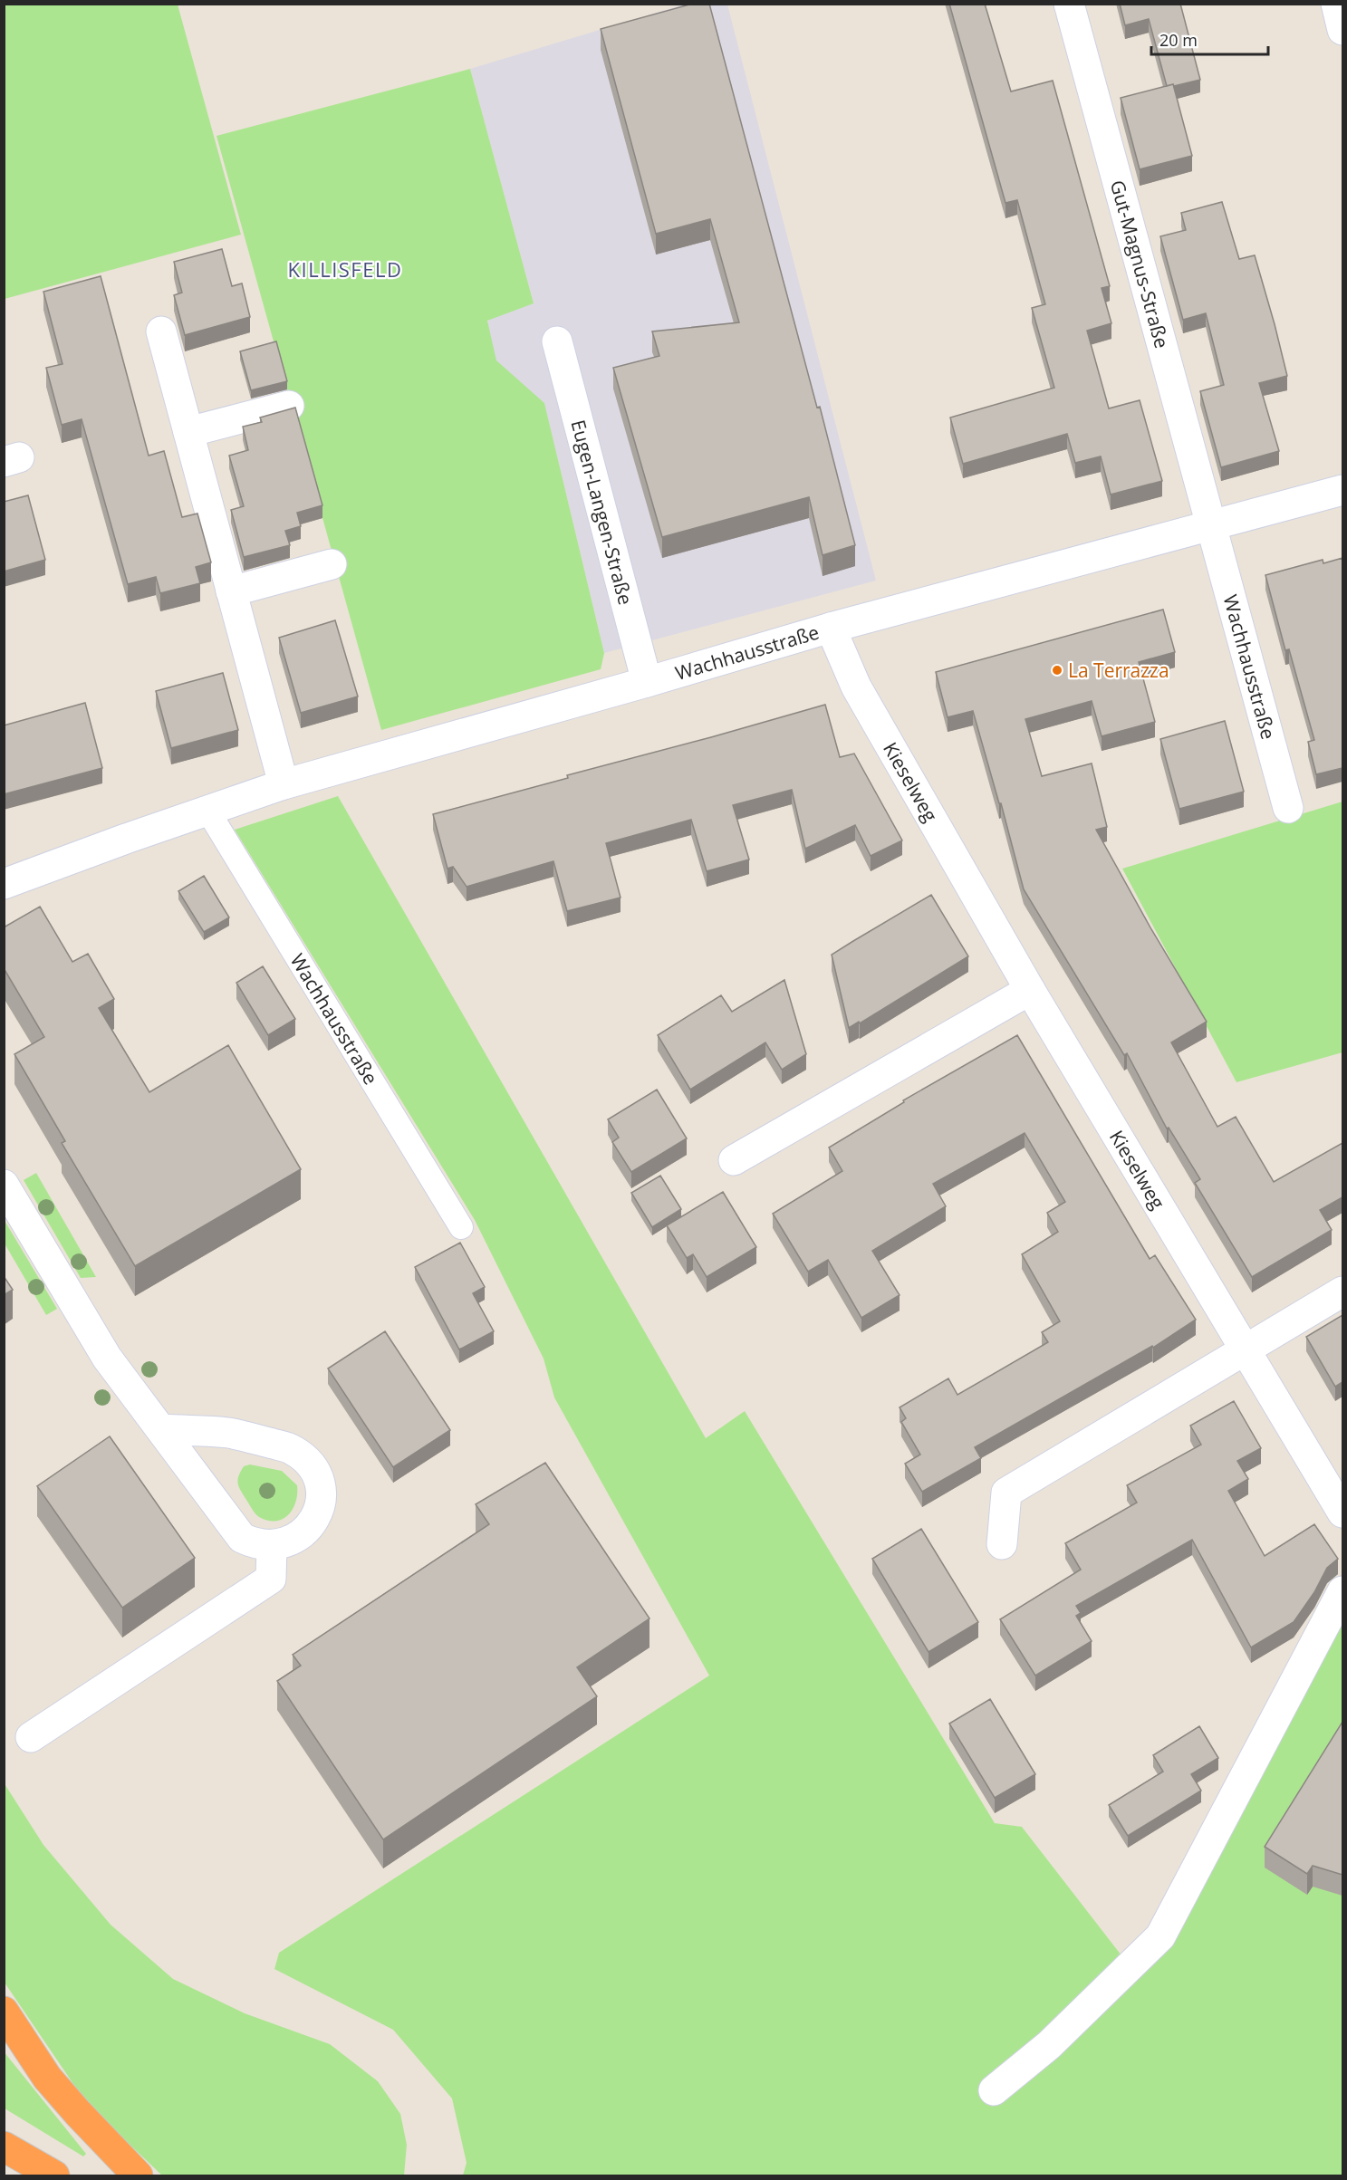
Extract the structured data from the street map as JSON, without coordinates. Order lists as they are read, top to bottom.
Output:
{
  "streets": {
    "street": [
      "Gut-Magnus-Straße",
      "Eugen-Langen-Straße",
      "Wachhausstraße",
      "Kieselweg"
    ]
  },
  "crossings": [
    ["Gut-Magnus-Straße", "Wachhausstraße"],
    ["Eugen-Langen-Straße", "Wachhausstraße"],
    ["Wachhausstraße", "Kieselweg"]
  ],
  "districts": ["KILLISFELD"],
  "places": ["La Terrazza"],
  "scale_bar": "20 m"
}
